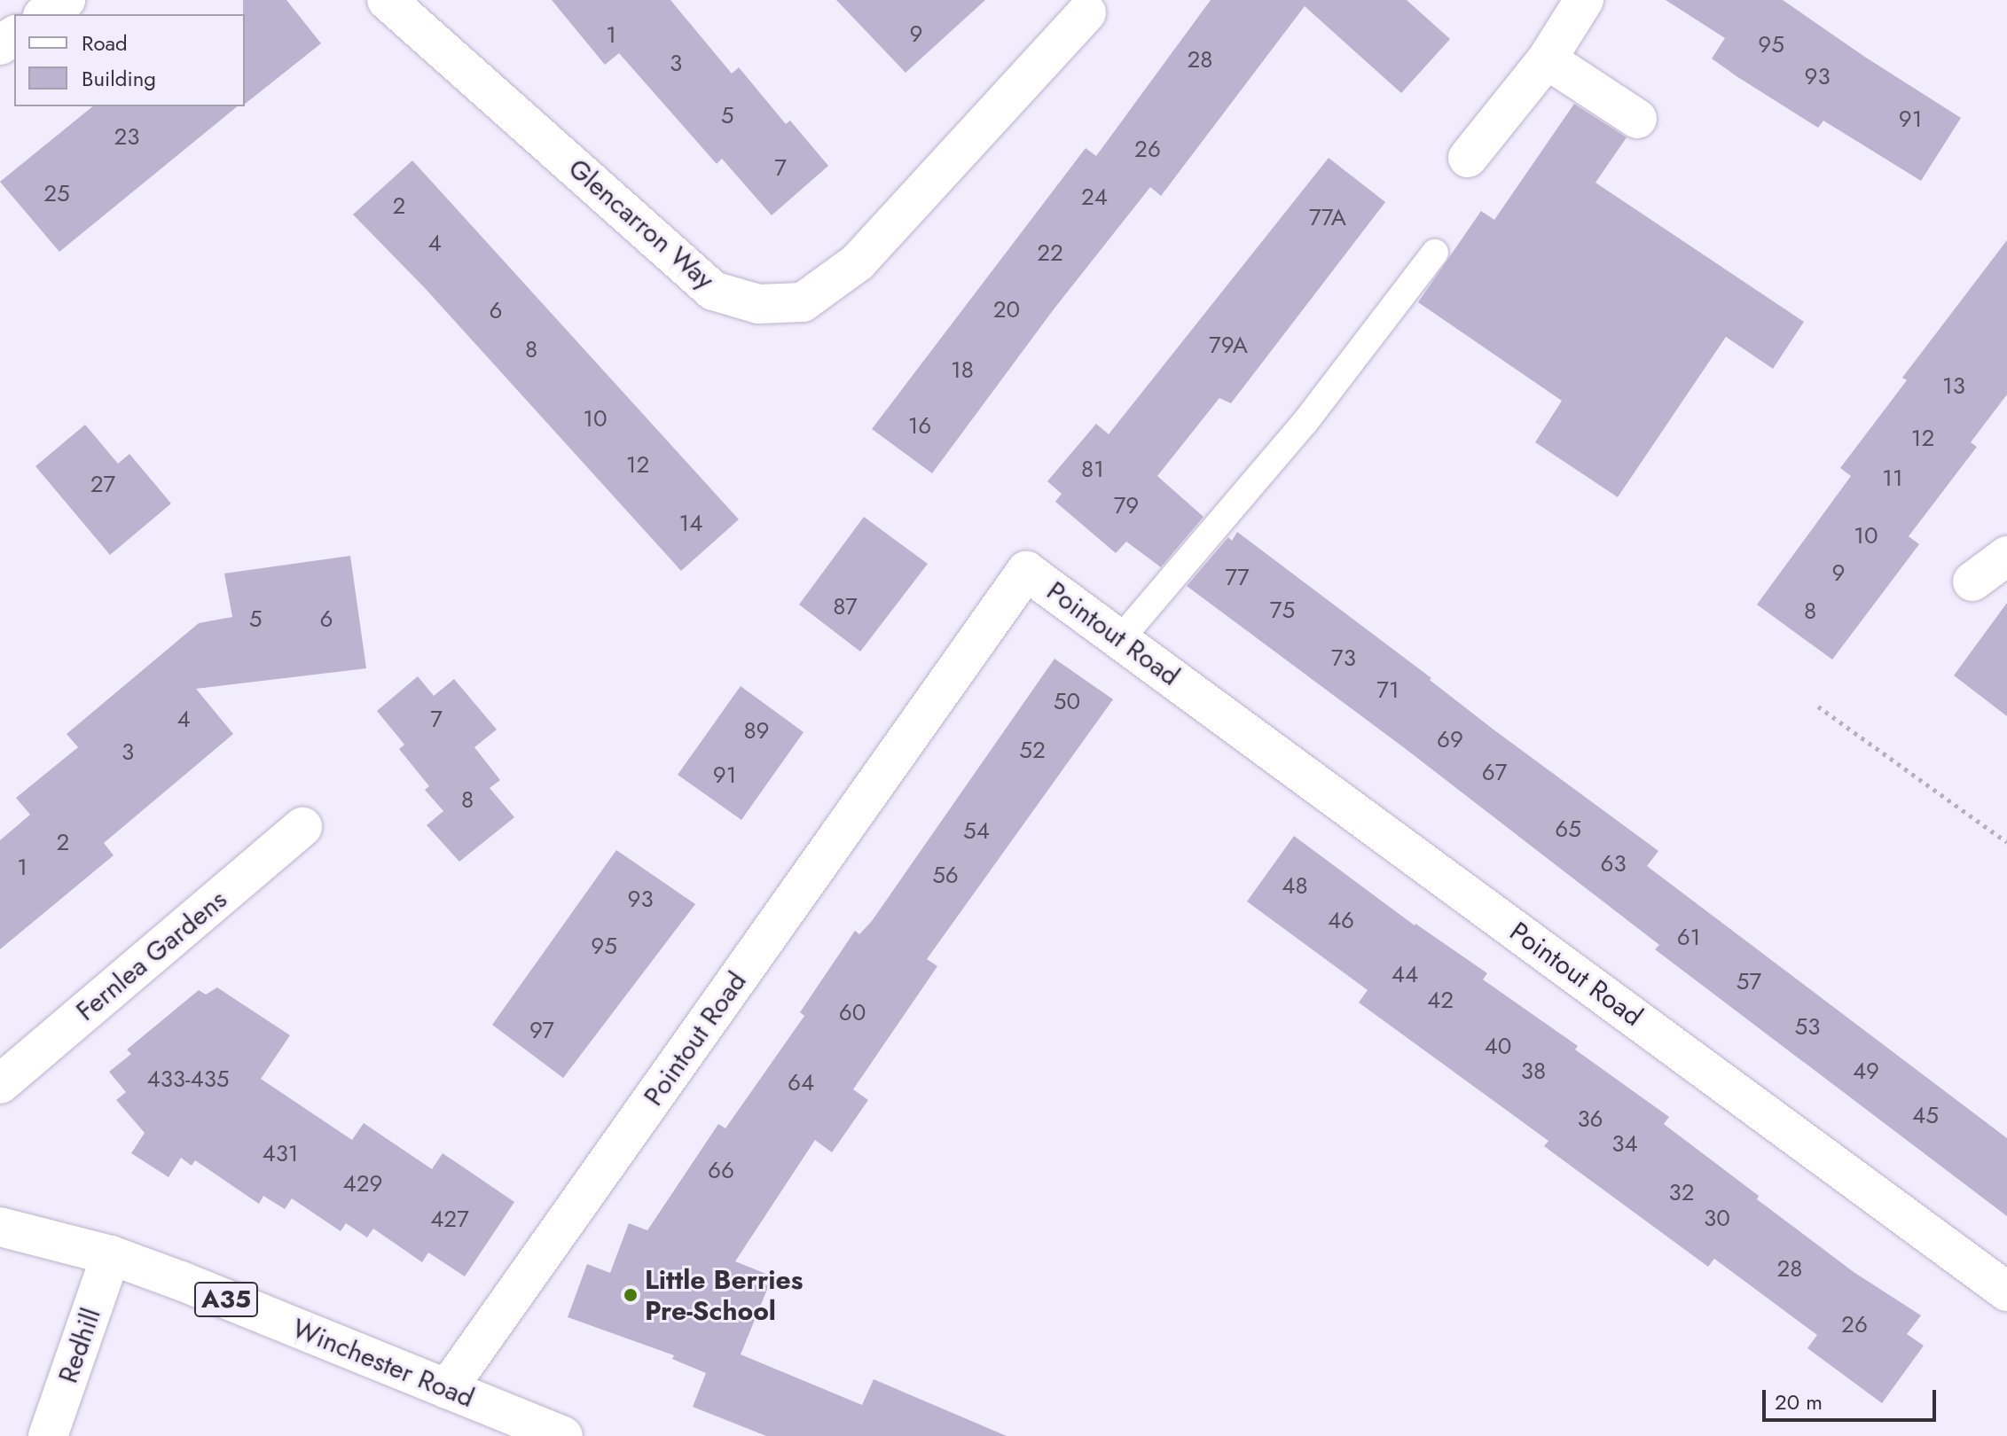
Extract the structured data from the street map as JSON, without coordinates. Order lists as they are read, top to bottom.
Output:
{
  "streets": {
    "street": [
      "Glencarron Way",
      "Pointout Road",
      "Fernlea Gardens",
      "A35",
      "Redhill",
      "Winchester Road"
    ]
  },
  "crossings": [
    ["Pointout Road", "Winchester Road"],
    ["Redhill", "Winchester Road"]
  ],
  "places": ["Little Berries Pre-School"],
  "house_numbers": [
    "9",
    "1",
    "95",
    "28",
    "3",
    "93",
    "5",
    "91",
    "23",
    "26",
    "7",
    "25",
    "24",
    "2",
    "77A",
    "4",
    "22",
    "20",
    "6",
    "79A",
    "8",
    "18",
    "13",
    "10",
    "16",
    "12",
    "12",
    "81",
    "11",
    "27",
    "79",
    "14",
    "10",
    "9",
    "77",
    "87",
    "75",
    "8",
    "5",
    "6",
    "73",
    "71",
    "50",
    "4",
    "7",
    "89",
    "69",
    "52",
    "3",
    "67",
    "91",
    "8",
    "65",
    "54",
    "2",
    "63",
    "1",
    "56",
    "48",
    "93",
    "46",
    "61",
    "95",
    "44",
    "57",
    "42",
    "60",
    "53",
    "97",
    "40",
    "38",
    "49",
    "433-435",
    "64",
    "45",
    "36",
    "34",
    "431",
    "66",
    "429",
    "32",
    "30",
    "427",
    "28",
    "26"
  ],
  "legend": ["Road", "Building"],
  "scale_bar": "20 m"
}
